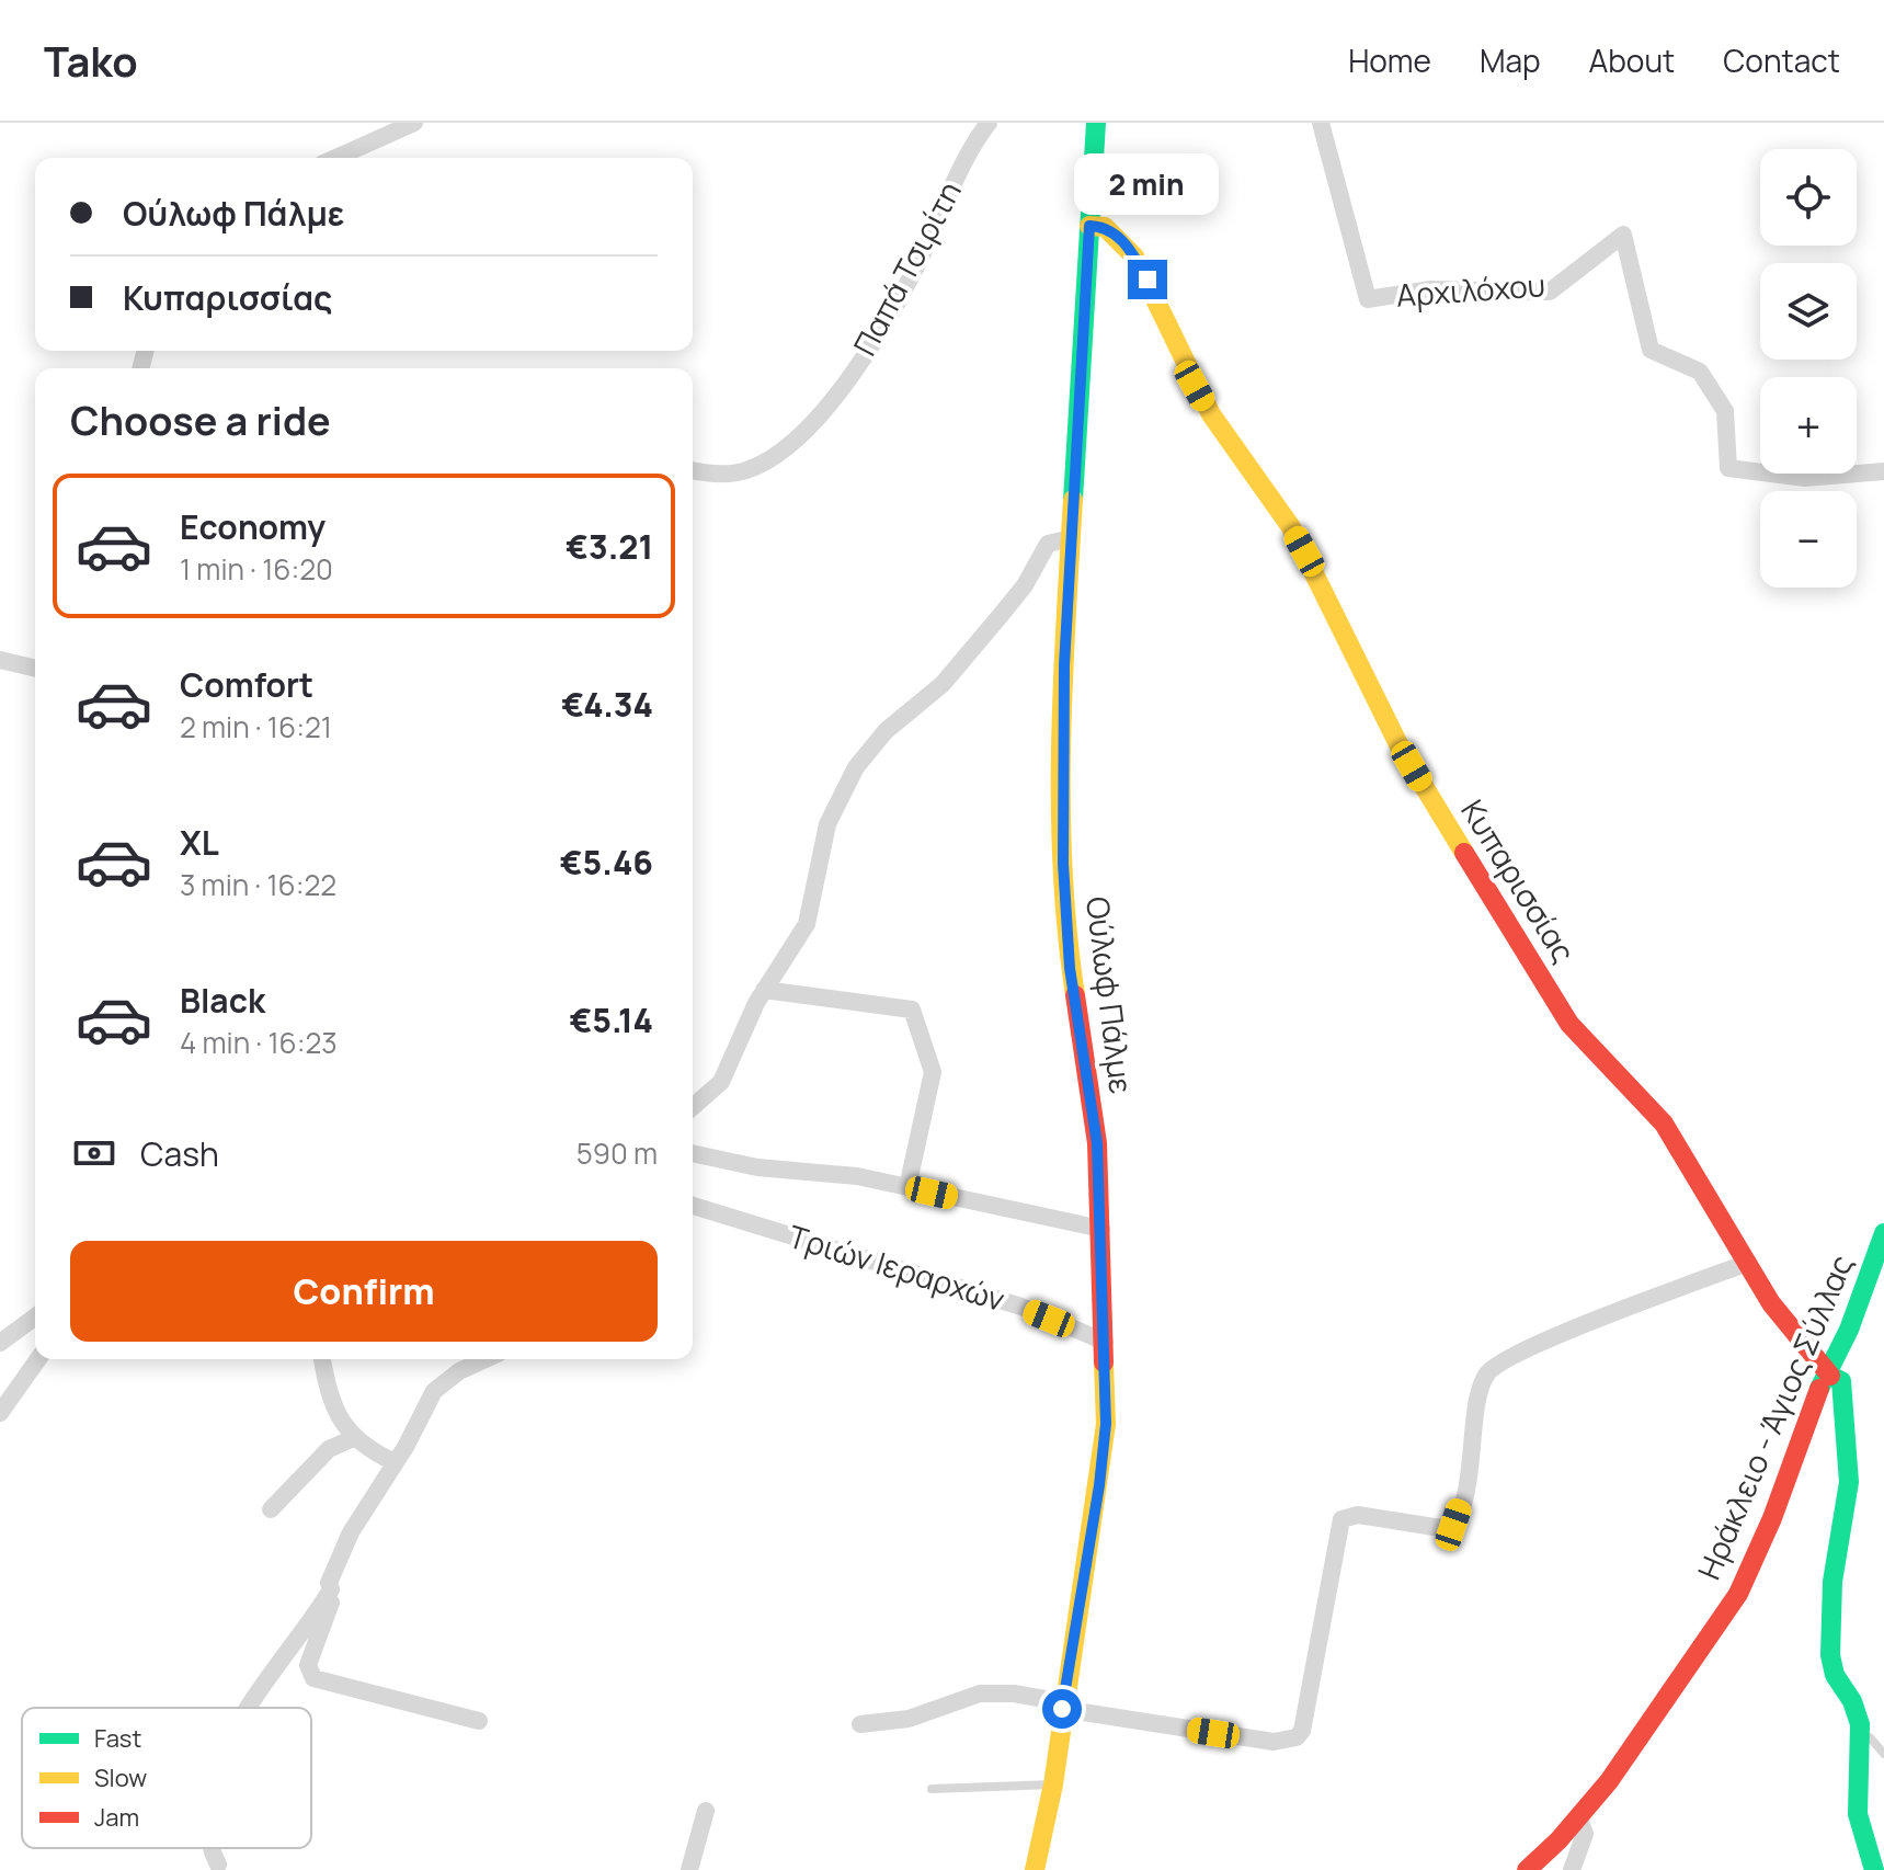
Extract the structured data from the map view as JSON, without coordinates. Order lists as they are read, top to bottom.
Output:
{
  "streets": {
    "street": [
      "Παπά Τσιρίτη",
      "Αρχιλόχου",
      "Κυπαρισσίας",
      "Ούλωφ Πάλμε",
      "Τριών Ιεραρχών",
      "Ηράκλειο - Άγιος Σύλλας"
    ]
  },
  "crossings": [
    ["Κυπαρισσίας", "Ούλωφ Πάλμε"],
    ["Κυπαρισσίας", "Ηράκλειο - Άγιος Σύλλας"],
    ["Ούλωφ Πάλμε", "Τριών Ιεραρχών"]
  ],
  "legend": ["Fast", "Slow", "Jam"],
  "page": {
    "header": "Tako",
    "nav": [
      "Home",
      "Map",
      "About",
      "Contact"
    ],
    "map_buttons": ["+", "−"],
    "bubble": "2 min",
    "banner": ["Ούλωφ Πάλμε", "Κυπαρισσίας"],
    "heading": "Choose a ride",
    "list": [
      {
        "name": "Economy",
        "note": "1 min · 16:20",
        "value": "€3.21"
      },
      {
        "name": "Comfort",
        "note": "2 min · 16:21",
        "value": "€4.34"
      },
      {
        "name": "XL",
        "note": "3 min · 16:22",
        "value": "€5.46"
      },
      {
        "name": "Black",
        "note": "4 min · 16:23",
        "value": "€5.14"
      }
    ],
    "pay": ["Cash", "590 m"],
    "buttons": "Confirm"
  }
}
